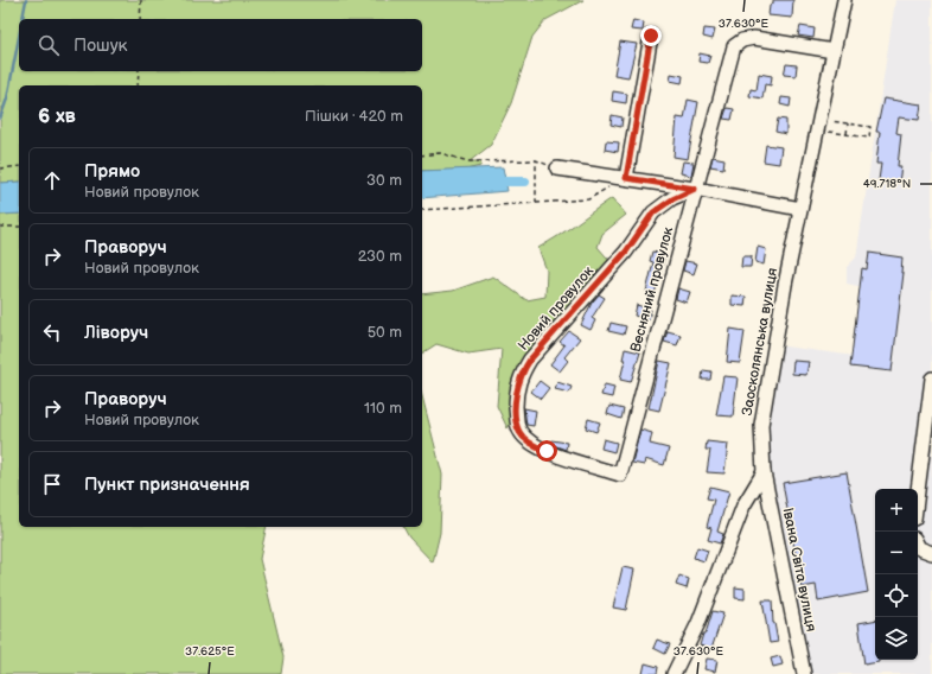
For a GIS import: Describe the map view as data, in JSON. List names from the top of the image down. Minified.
{"streets":{"street":["Весняний провулок","Новий провулок","Заосколянська вулиця","Івана Світа вулиця"]},"crossings":[["Весняний провулок","Новий провулок"],["Весняний провулок","Заосколянська вулиця"],["Заосколянська вулиця","Івана Світа вулиця"]],"page":{"search":"Пошук","heading":["6 хв","Пішки · 420 m"],"list":[["Прямо","Новий провулок","30 m"],["Праворуч","Новий провулок","230 m"],["Ліворуч","50 m"],["Праворуч","Новий провулок","110 m"],"Пункт призначення"],"map_buttons":["+","−"]},"coordinates":["37.630°E","49.718°N","37.625°E"]}
